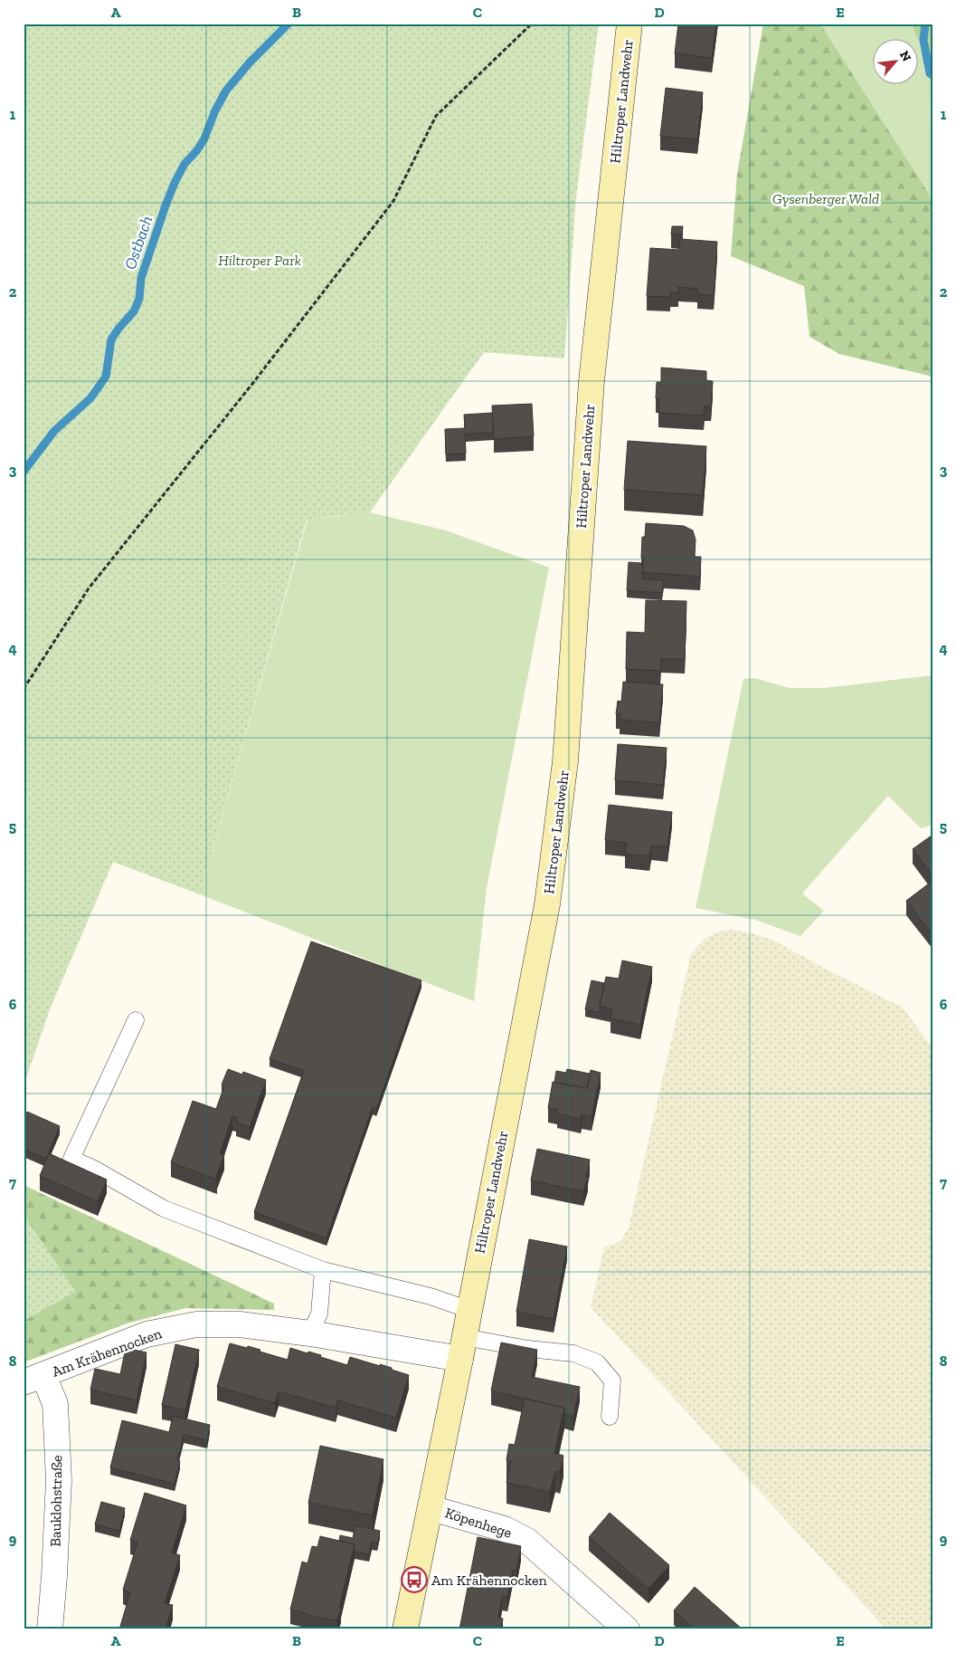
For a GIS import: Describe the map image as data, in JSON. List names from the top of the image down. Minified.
{"streets":{"street":["Hiltroper Landwehr","Am Krähennocken","Bauklohstraße","Köpenhege"]},"crossings":[["Hiltroper Landwehr","Am Krähennocken"],["Hiltroper Landwehr","Köpenhege"],["Am Krähennocken","Bauklohstraße"]],"water":["Ostbach"],"parks":["Gysenberger Wald","Hiltroper Park"],"places":{"bus stop":["Am Krähennocken"]},"north":"top right","grid":{"columns":["A","B","C","D","E"],"rows":["1","2","3","4","5","6","7","8","9"]}}
